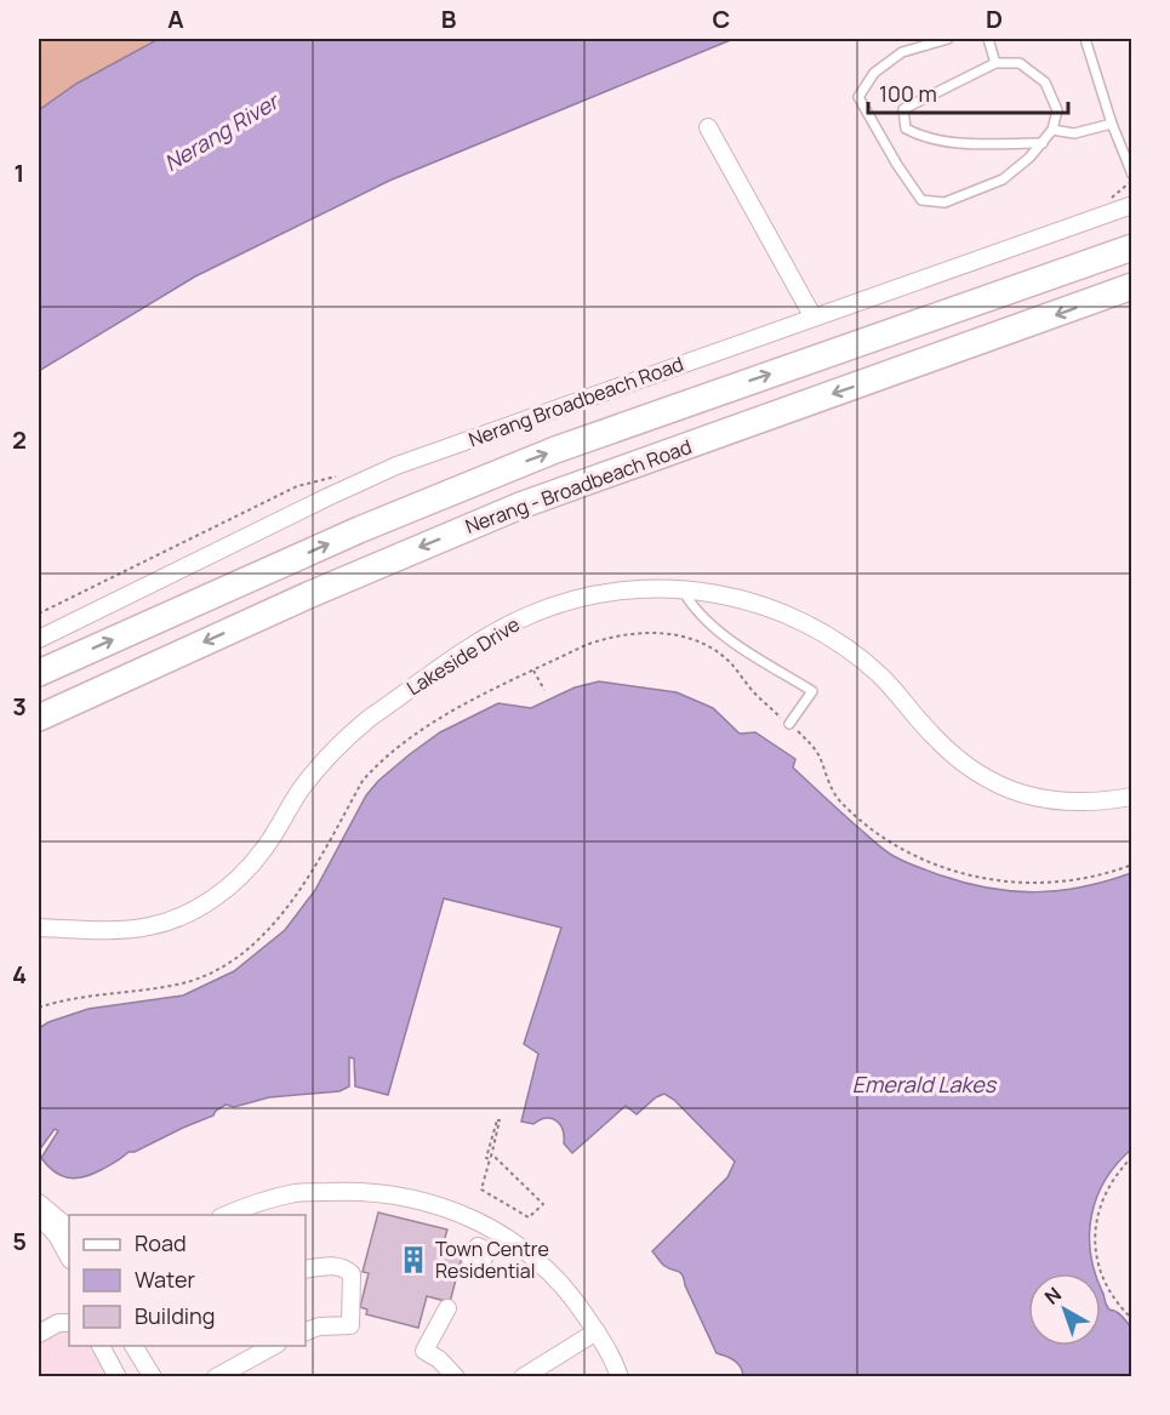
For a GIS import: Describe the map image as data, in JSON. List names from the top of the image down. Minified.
{"streets":{"main road":["Nerang - Broadbeach Road"],"street":["Nerang Broadbeach Road","Lakeside Drive"]},"water":["Nerang River","Emerald Lakes"],"places":{"building":["Town Centre Residential"]},"legend":["Road","Water","Building"],"scale_bar":"100 m","north":"top left","grid":{"columns":["A","B","C","D"],"rows":["1","2","3","4","5"]}}
